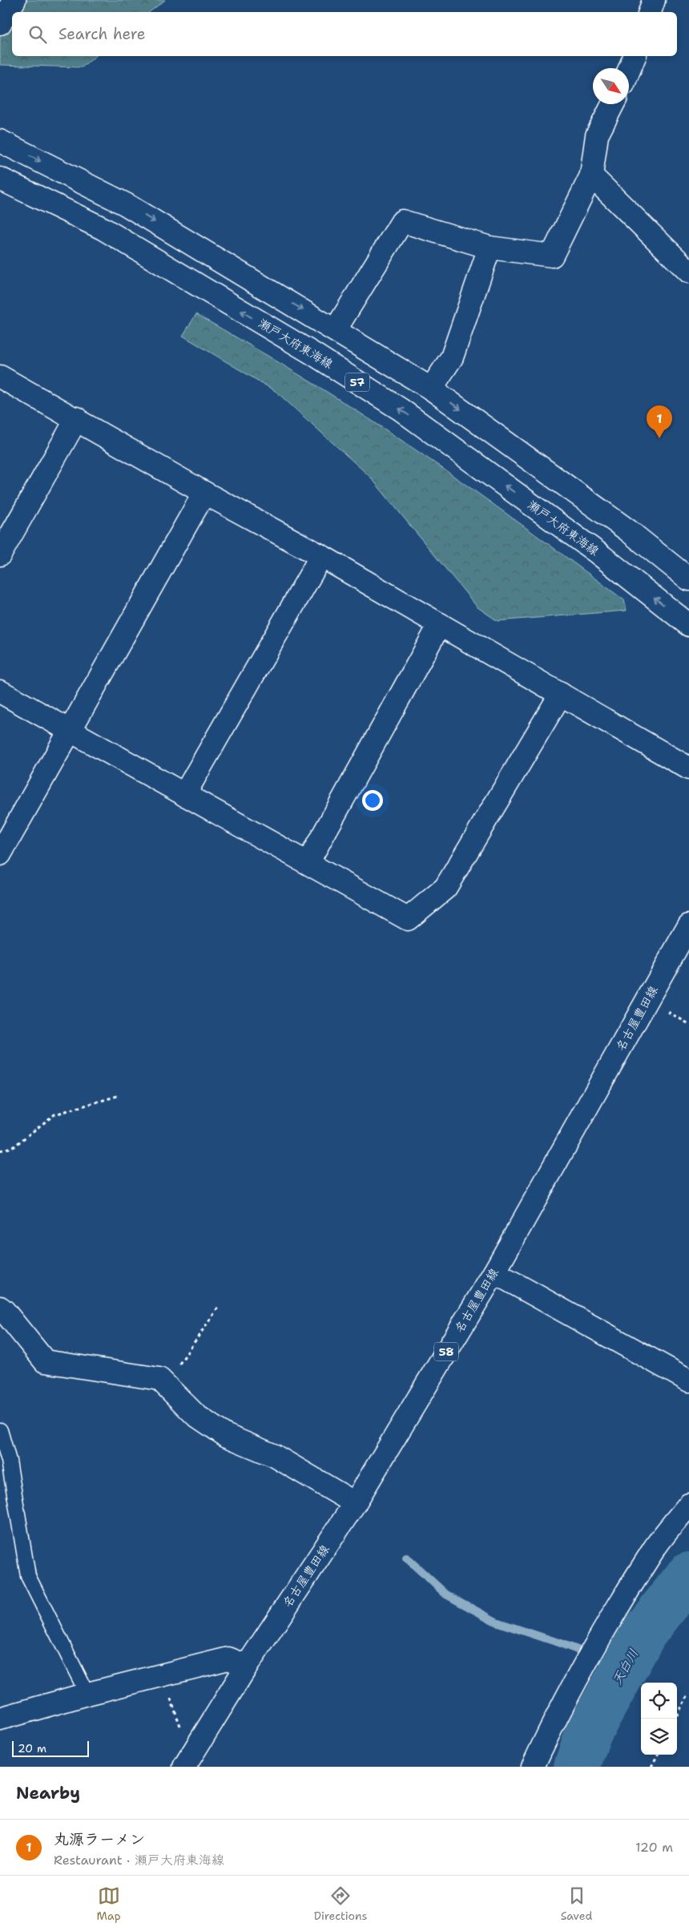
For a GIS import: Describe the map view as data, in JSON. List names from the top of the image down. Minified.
{"streets":{"street":["瀬戸大府東海線","57","名古屋豊田線","58"]},"water":["天白川"],"scale_bar":"20 m","north":"bottom right","page":{"search":"Search here","pins":"1","scale":"20 m","heading":"Nearby","list":[{"mark":"1","name":"丸源ラーメン","note":"Restaurant · 瀬戸大府東海線","value":"120 m"}],"nav":["Map","Directions","Saved"]}}
